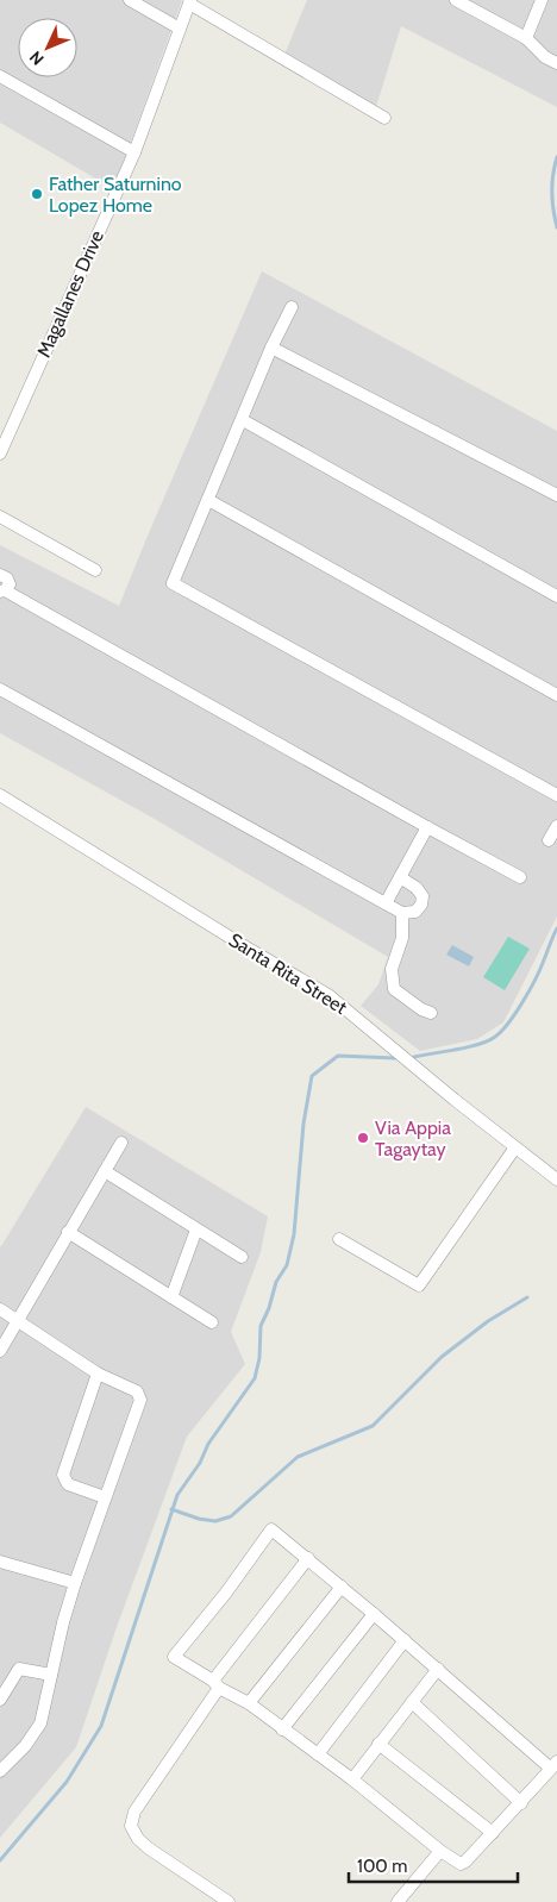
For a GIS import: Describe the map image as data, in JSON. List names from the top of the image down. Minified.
{"streets":{"street":["Magallanes Drive","Santa Rita Street"]},"places":["Father Saturnino Lopez Home","Via Appia Tagaytay"],"scale_bar":"100 m","north":"bottom left"}
